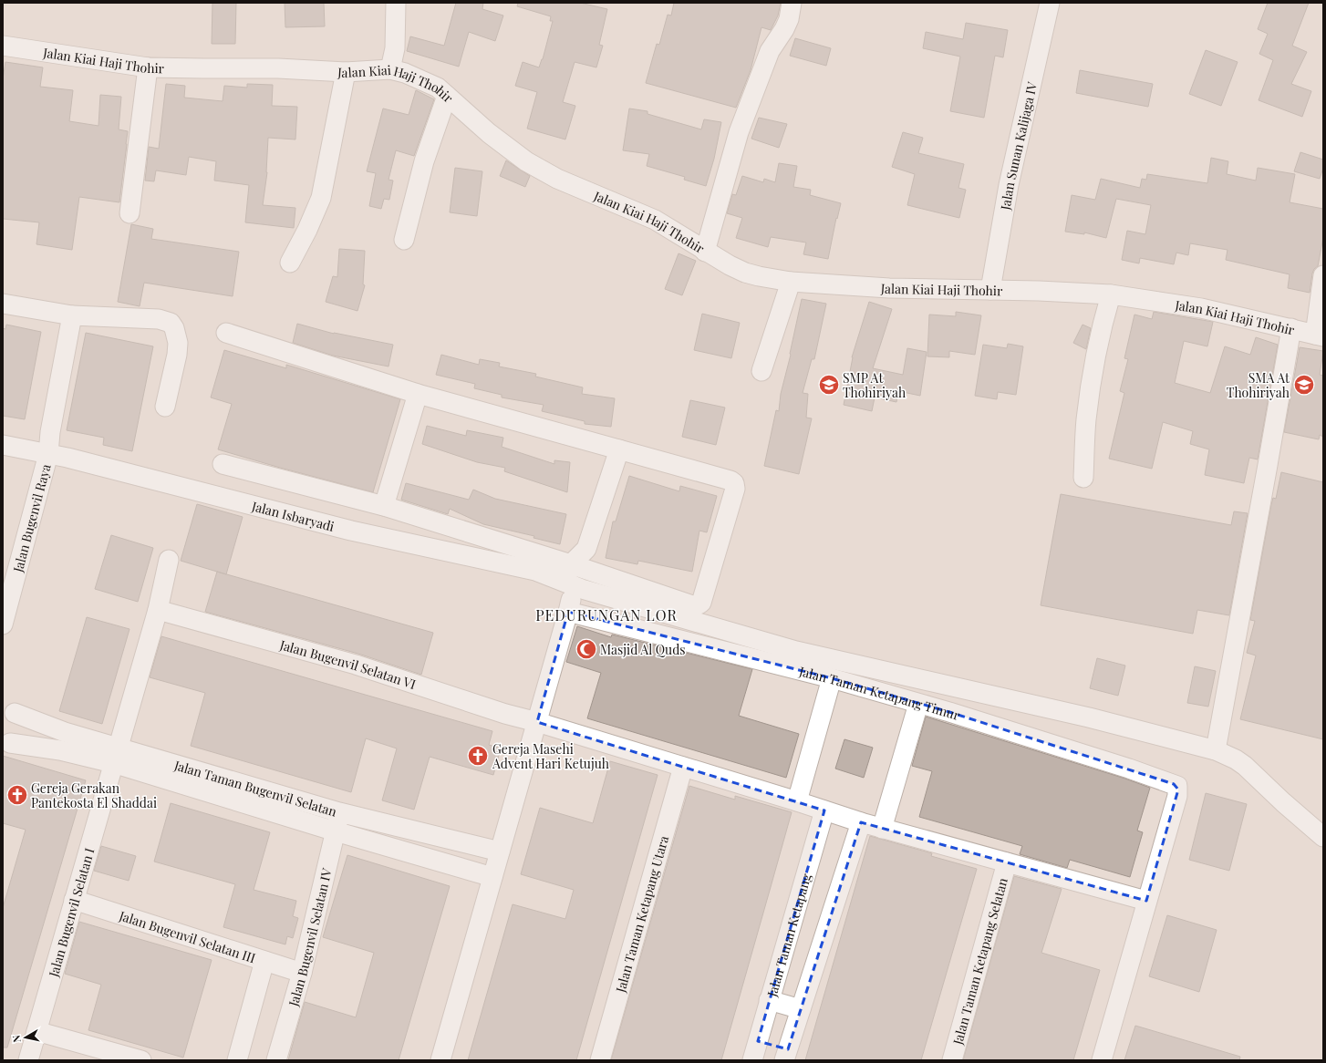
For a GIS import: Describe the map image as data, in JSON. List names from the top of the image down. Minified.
{"streets":{"street":["Jalan Kiai Haji Thohir","Jalan Sunan Kalijaga IV","Jalan Isbaryadi","Jalan Bugenvil Raya","Jalan Bugenvil Selatan VI","Jalan Taman Ketapang Timur","Jalan Taman Bugenvil Selatan","Jalan Bugenvil Selatan I","Jalan Taman Ketapang Utara","Jalan Taman Ketapang","Jalan Bugenvil Selatan III","Jalan Bugenvil Selatan IV","Jalan Taman Ketapang Selatan"]},"crossings":[["Jalan Kiai Haji Thohir","Jalan Sunan Kalijaga IV"],["Jalan Isbaryadi","Jalan Bugenvil Raya"],["Jalan Taman Bugenvil Selatan","Jalan Bugenvil Selatan I"],["Jalan Taman Bugenvil Selatan","Jalan Bugenvil Selatan IV"],["Jalan Bugenvil Selatan I","Jalan Bugenvil Selatan III"],["Jalan Bugenvil Selatan III","Jalan Bugenvil Selatan IV"]],"districts":["PEDURUNGAN LOR"],"places":{"school or university":["SMP At Thohiriyah","SMA At Thohiriyah"],"mosque":["Masjid Al Quds"],"church":["Gereja Masehi Advent Hari Ketujuh","Gereja Gerakan Pantekosta El Shaddai"]},"north":"left"}
